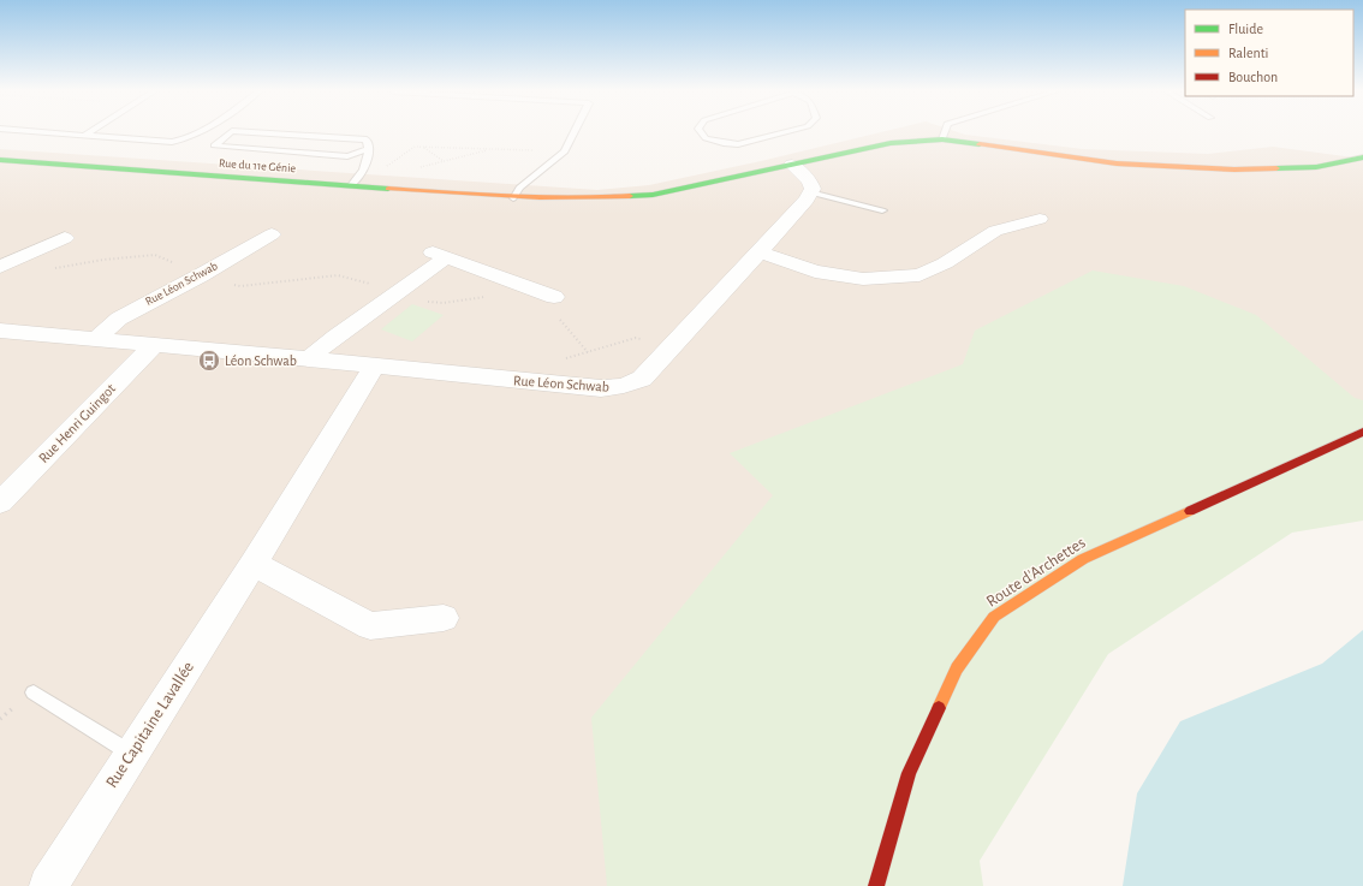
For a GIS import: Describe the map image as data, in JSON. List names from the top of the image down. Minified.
{"streets":{"street":["Rue du 11e Génie","Rue Léon Schwab","Rue Henri Guingot","Route d'Archettes","Rue Capitaine Lavallée"]},"crossings":[["Rue Léon Schwab","Rue Henri Guingot"],["Rue Léon Schwab","Rue Capitaine Lavallée"]],"places":{"bus stop":["Léon Schwab"]},"legend":["Fluide","Ralenti","Bouchon"]}
